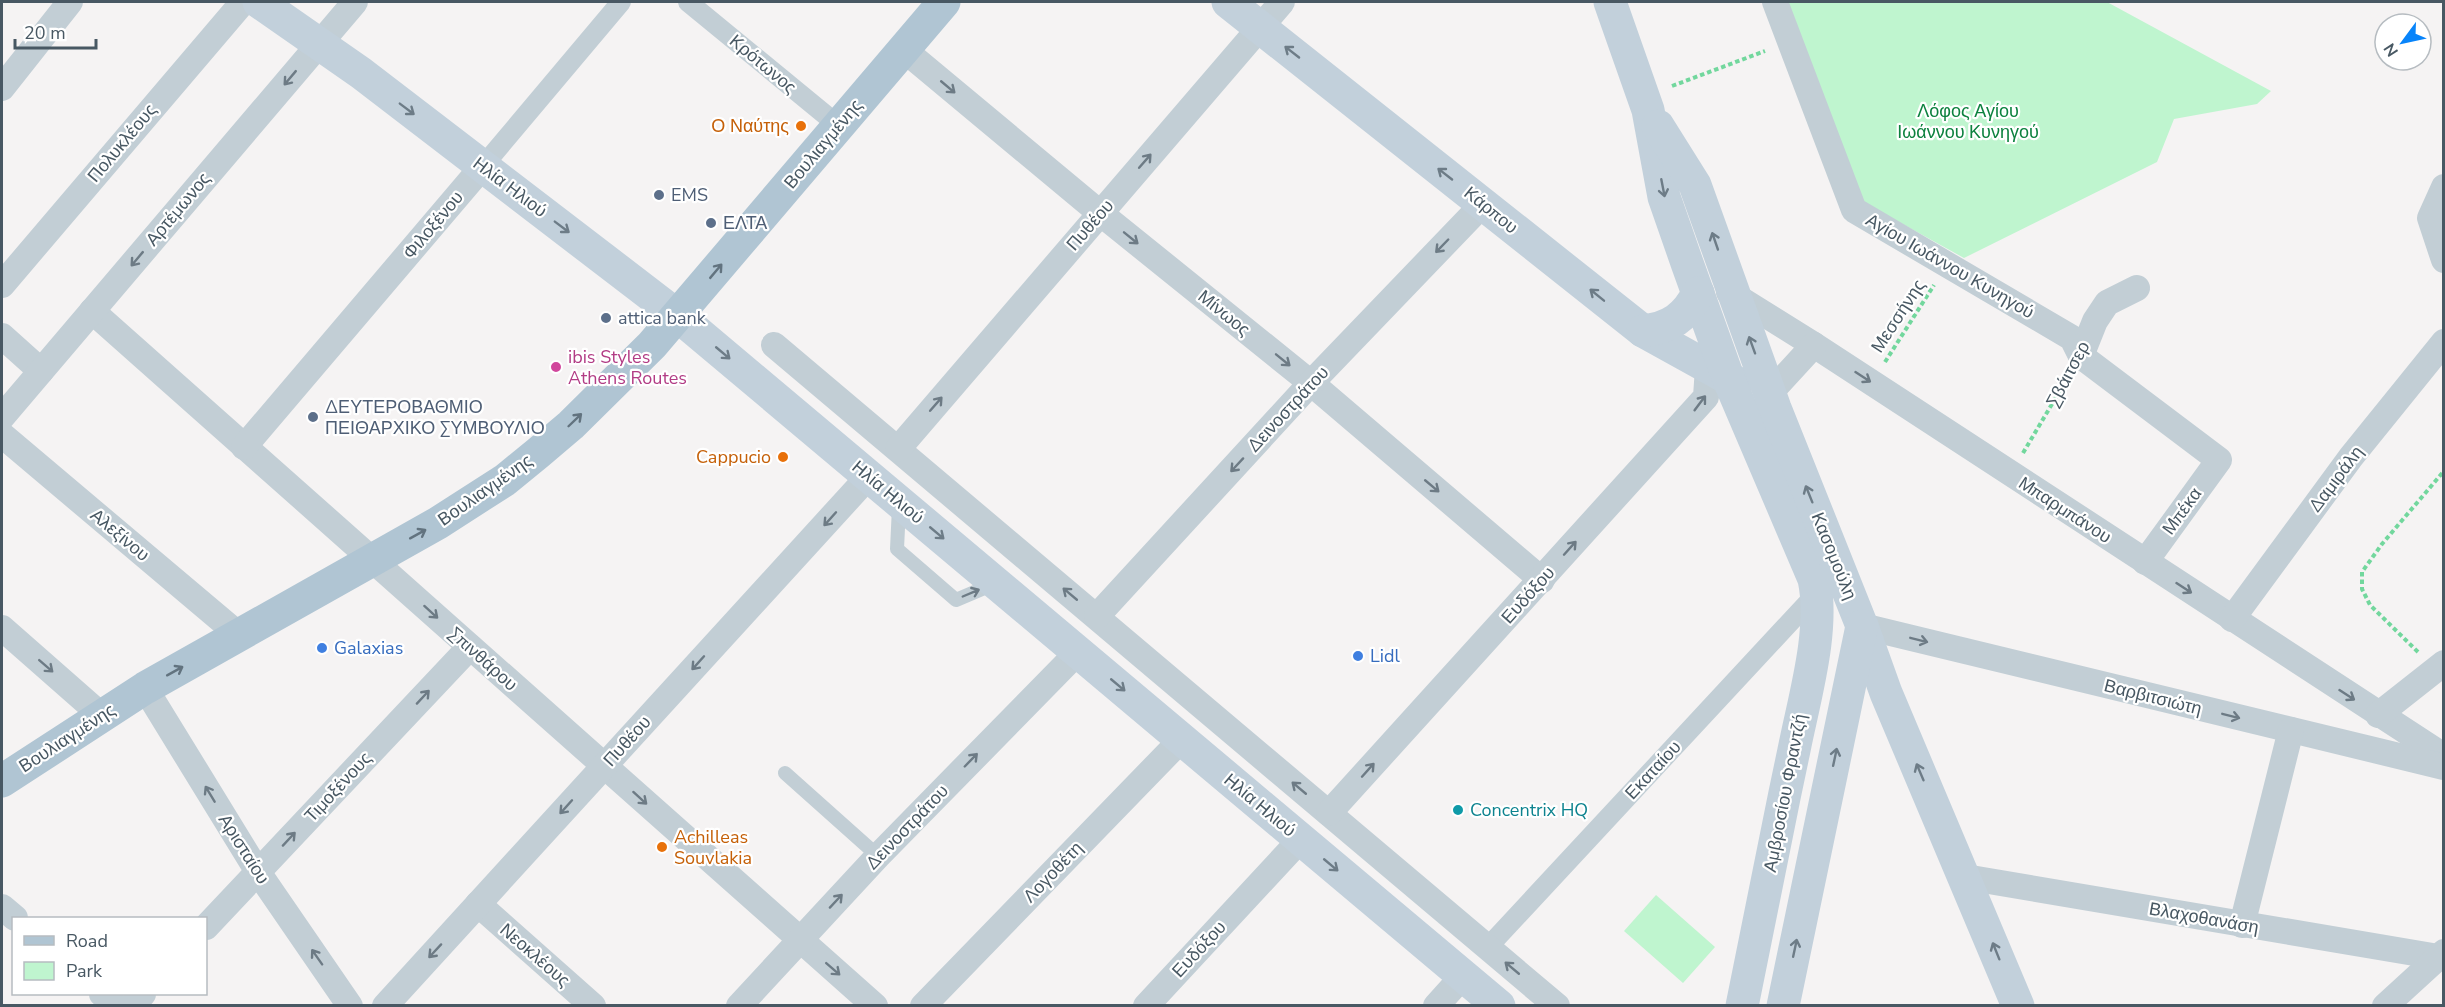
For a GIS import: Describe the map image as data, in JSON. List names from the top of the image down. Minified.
{"streets":{"main road":["Βουλιαγμένης","Ηλία Ηλιού","Κάρπου","Κασομούλη","Αμβροσίου Φραντζή"],"street":["Κρότωνος","Πολυκλέους","Αρτέμωνος","Φιλοξένου","Πυθέου","Αγίου Ιωάννου Κυνηγού","Μίνωος","Σβάιτσερ","Δεινοστράτου","Δαμιράλη","Μπαρμπάνου","Μπέκα","Αλεξίνου","Ευδόξου","Σπινθάρου","Βαρβιτσιώτη","Εκαταίου","Τιμοξένους","Αρισταίου","Λογοθέτη","Βλαχοθανάση","Νεοκλέους"],"path":["Μεσσήνης"]},"crossings":[["Κρότωνος","Βουλιαγμένης"],["Βουλιαγμένης","Ηλία Ηλιού"],["Βουλιαγμένης","Μίνωος"],["Βουλιαγμένης","Αλεξίνου"],["Βουλιαγμένης","Σπινθάρου"],["Βουλιαγμένης","Αρισταίου"],["Ηλία Ηλιού","Αρτέμωνος"],["Ηλία Ηλιού","Φιλοξένου"],["Ηλία Ηλιού","Πυθέου"],["Ηλία Ηλιού","Δεινοστράτου"],["Ηλία Ηλιού","Ευδόξου"],["Ηλία Ηλιού","Λογοθέτη"],["Αρτέμωνος","Σπινθάρου"],["Κάρπου","Πυθέου"],["Κάρπου","Δεινοστράτου"],["Κάρπου","Κασομούλη"],["Κάρπου","Ευδόξου"],["Φιλοξένου","Σπινθάρου"],["Πυθέου","Μίνωος"],["Πυθέου","Σπινθάρου"],["Πυθέου","Νεοκλέους"],["Αγίου Ιωάννου Κυνηγού","Μεσσήνης"],["Αγίου Ιωάννου Κυνηγού","Σβάιτσερ"],["Αγίου Ιωάννου Κυνηγού","Μπέκα"],["Μίνωος","Δεινοστράτου"],["Μίνωος","Ευδόξου"],["Μεσσήνης","Μπαρμπάνου"],["Σβάιτσερ","Μπαρμπάνου"],["Δεινοστράτου","Σπινθάρου"],["Δαμιράλη","Μπαρμπάνου"],["Μπαρμπάνου","Μπέκα"],["Μπαρμπάνου","Κασομούλη"],["Κασομούλη","Ευδόξου"],["Κασομούλη","Βαρβιτσιώτη"],["Κασομούλη","Εκαταίου"],["Κασομούλη","Αμβροσίου Φραντζή"],["Κασομούλη","Βλαχοθανάση"],["Σπινθάρου","Τιμοξένους"],["Εκαταίου","Αμβροσίου Φραντζή"],["Τιμοξένους","Αρισταίου"]],"one_way":["Βουλιαγμένης","Ηλία Ηλιού","Κάρπου","Μίνωος","Μπαρμπάνου","Ευδόξου","Σπινθάρου","Βαρβιτσιώτη","Τιμοξένους","Αρισταίου"],"parks":["Λόφος Αγίου Ιωάννου Κυνηγού"],"places":["Ο Ναύτης","EMS","ΕΛΤΑ","attica bank","ibis Styles Athens Routes","ΔΕΥΤΕΡΟΒΑΘΜΙΟ ΠΕΙΘΑΡΧΙΚΟ ΣΥΜΒΟΥΛΙΟ","Cappucio","Galaxias","Lidl","Concentrix HQ","Achilleas Souvlakia"],"legend":["Road","Park"],"scale_bar":"20 m","north":"bottom left"}
